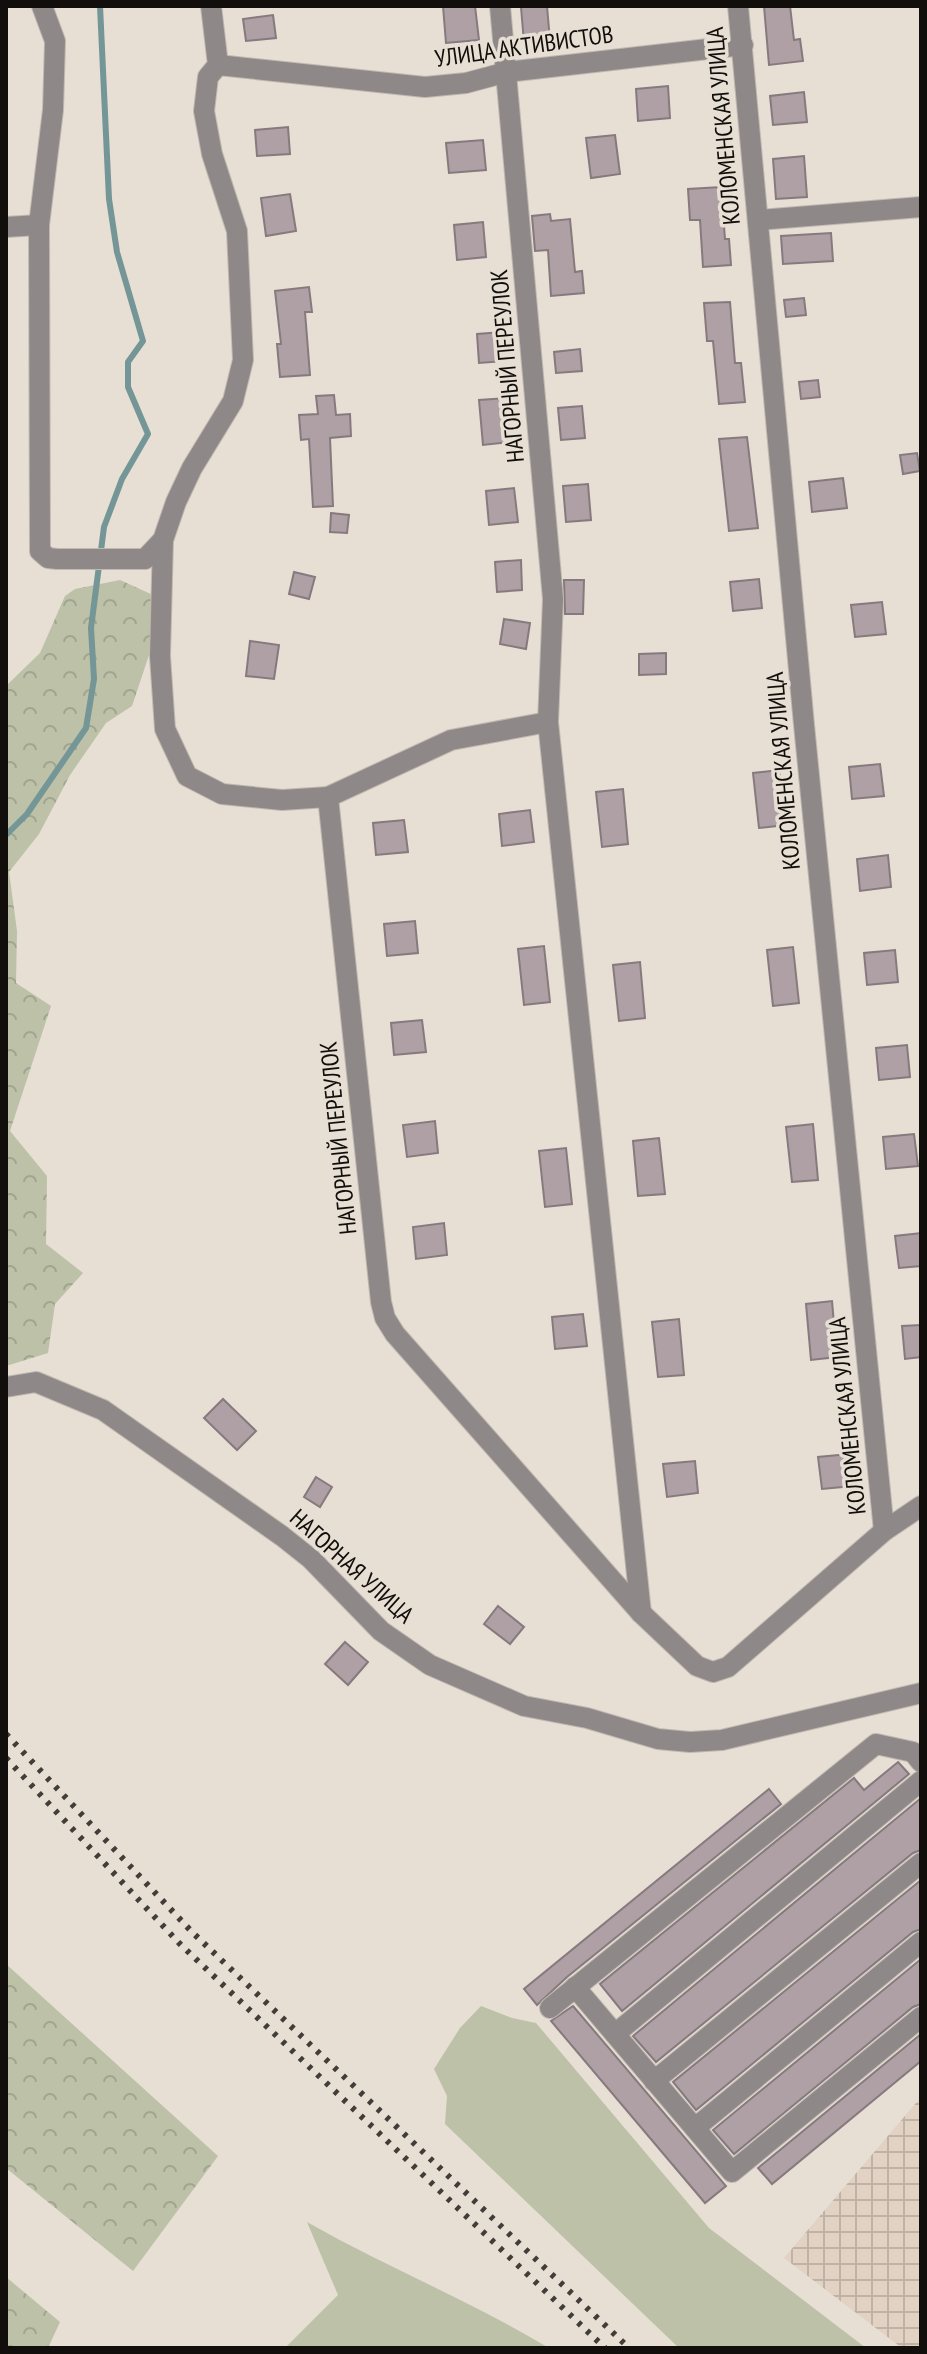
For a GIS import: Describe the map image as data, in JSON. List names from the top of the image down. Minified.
{"streets":{"street":["УЛИЦА АКТИВИСТОВ","КОЛОМЕНСКАЯ УЛИЦА","НАГОРНЫЙ ПЕРЕУЛОК","НАГОРНАЯ УЛИЦА"]},"crossings":[["УЛИЦА АКТИВИСТОВ","КОЛОМЕНСКАЯ УЛИЦА"],["УЛИЦА АКТИВИСТОВ","НАГОРНЫЙ ПЕРЕУЛОК"],["КОЛОМЕНСКАЯ УЛИЦА","НАГОРНЫЙ ПЕРЕУЛОК"]]}
